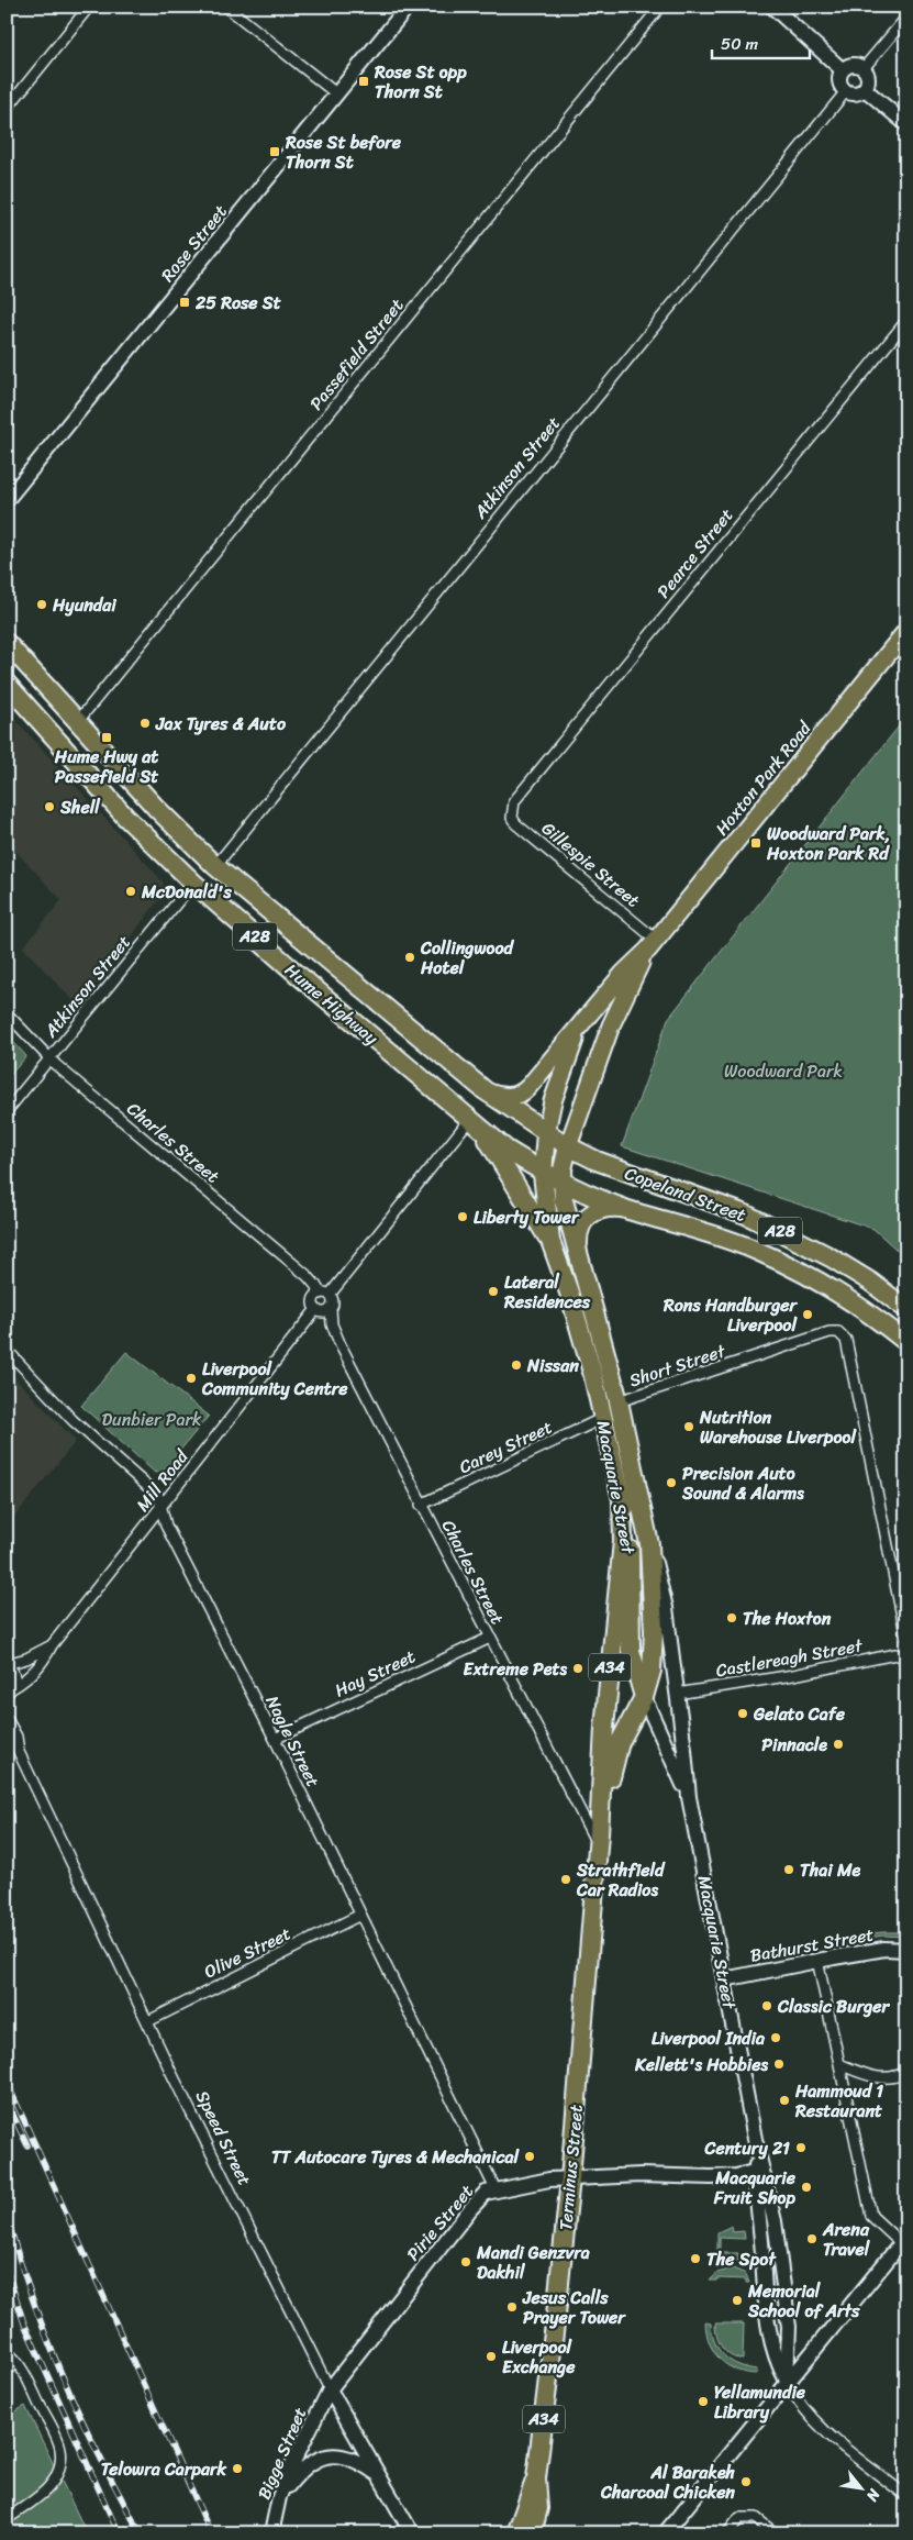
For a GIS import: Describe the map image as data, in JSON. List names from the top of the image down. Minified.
{"streets":{"highway":["A28","Hume Highway","Copeland Street","Macquarie Street","A34","Terminus Street"],"main road":["Hoxton Park Road"],"street":["Rose Street","Passefield Street","Atkinson Street","Pearce Street","Gillespie Street","Charles Street","Short Street","Carey Street","Mill Road","Castlereagh Street","Hay Street","Nagle Street","Bathurst Street","Olive Street","Speed Street","Pirie Street","Bigge Street"]},"crossings":[["Passefield Street","Hume Highway"],["Atkinson Street","Hume Highway"],["Atkinson Street","Charles Street"],["Pearce Street","Gillespie Street"],["Hoxton Park Road","Gillespie Street"],["Hoxton Park Road","Hume Highway"],["Hoxton Park Road","Copeland Street"],["Hoxton Park Road","A34"],["Hume Highway","Copeland Street"],["Hume Highway","Macquarie Street"],["Hume Highway","A34"],["Charles Street","Carey Street"],["Charles Street","Mill Road"],["Charles Street","Hay Street"],["Charles Street","Terminus Street"],["Copeland Street","Macquarie Street"],["Copeland Street","A34"],["Short Street","Macquarie Street"],["Carey Street","Macquarie Street"],["Mill Road","Nagle Street"],["Macquarie Street","Castlereagh Street"],["Macquarie Street","A34"],["Macquarie Street","Bathurst Street"],["Macquarie Street","Terminus Street"],["Macquarie Street","Pirie Street"],["A34","Terminus Street"],["Hay Street","Nagle Street"],["Nagle Street","Olive Street"],["Nagle Street","Pirie Street"],["Olive Street","Speed Street"],["Speed Street","Pirie Street"],["Speed Street","Bigge Street"],["Terminus Street","Pirie Street"],["Pirie Street","Bigge Street"]],"parks":["Woodward Park","Dunbier Park"],"places":{"transit":["Rose St opp Thorn St","Rose St before Thorn St","25 Rose St","Hume Hwy at Passefield St","Woodward Park, Hoxton Park Rd"],"other":["Hyundai","Jax Tyres & Auto","Shell","McDonald's","Collingwood Hotel","Liberty Tower","Lateral Residences","Rons Handburger Liverpool","Nissan","Liverpool Community Centre","Nutrition Warehouse Liverpool","Precision Auto Sound & Alarms","The Hoxton","Extreme Pets","Gelato Cafe","Pinnacle","Thai Me","Strathfield Car Radios","Classic Burger","Liverpool India","Kellett's Hobbies","Hammoud 1 Restaurant","Century 21","TT Autocare Tyres & Mechanical","Macquarie Fruit Shop","Arena Travel","The Spot","Mandi Genzvra Dakhil","Memorial School of Arts","Jesus Calls Prayer Tower","Liverpool Exchange","Yellamundie Library","Telowra Carpark","Al Barakeh Charcoal Chicken"]},"scale_bar":"50 m","north":"bottom right"}
